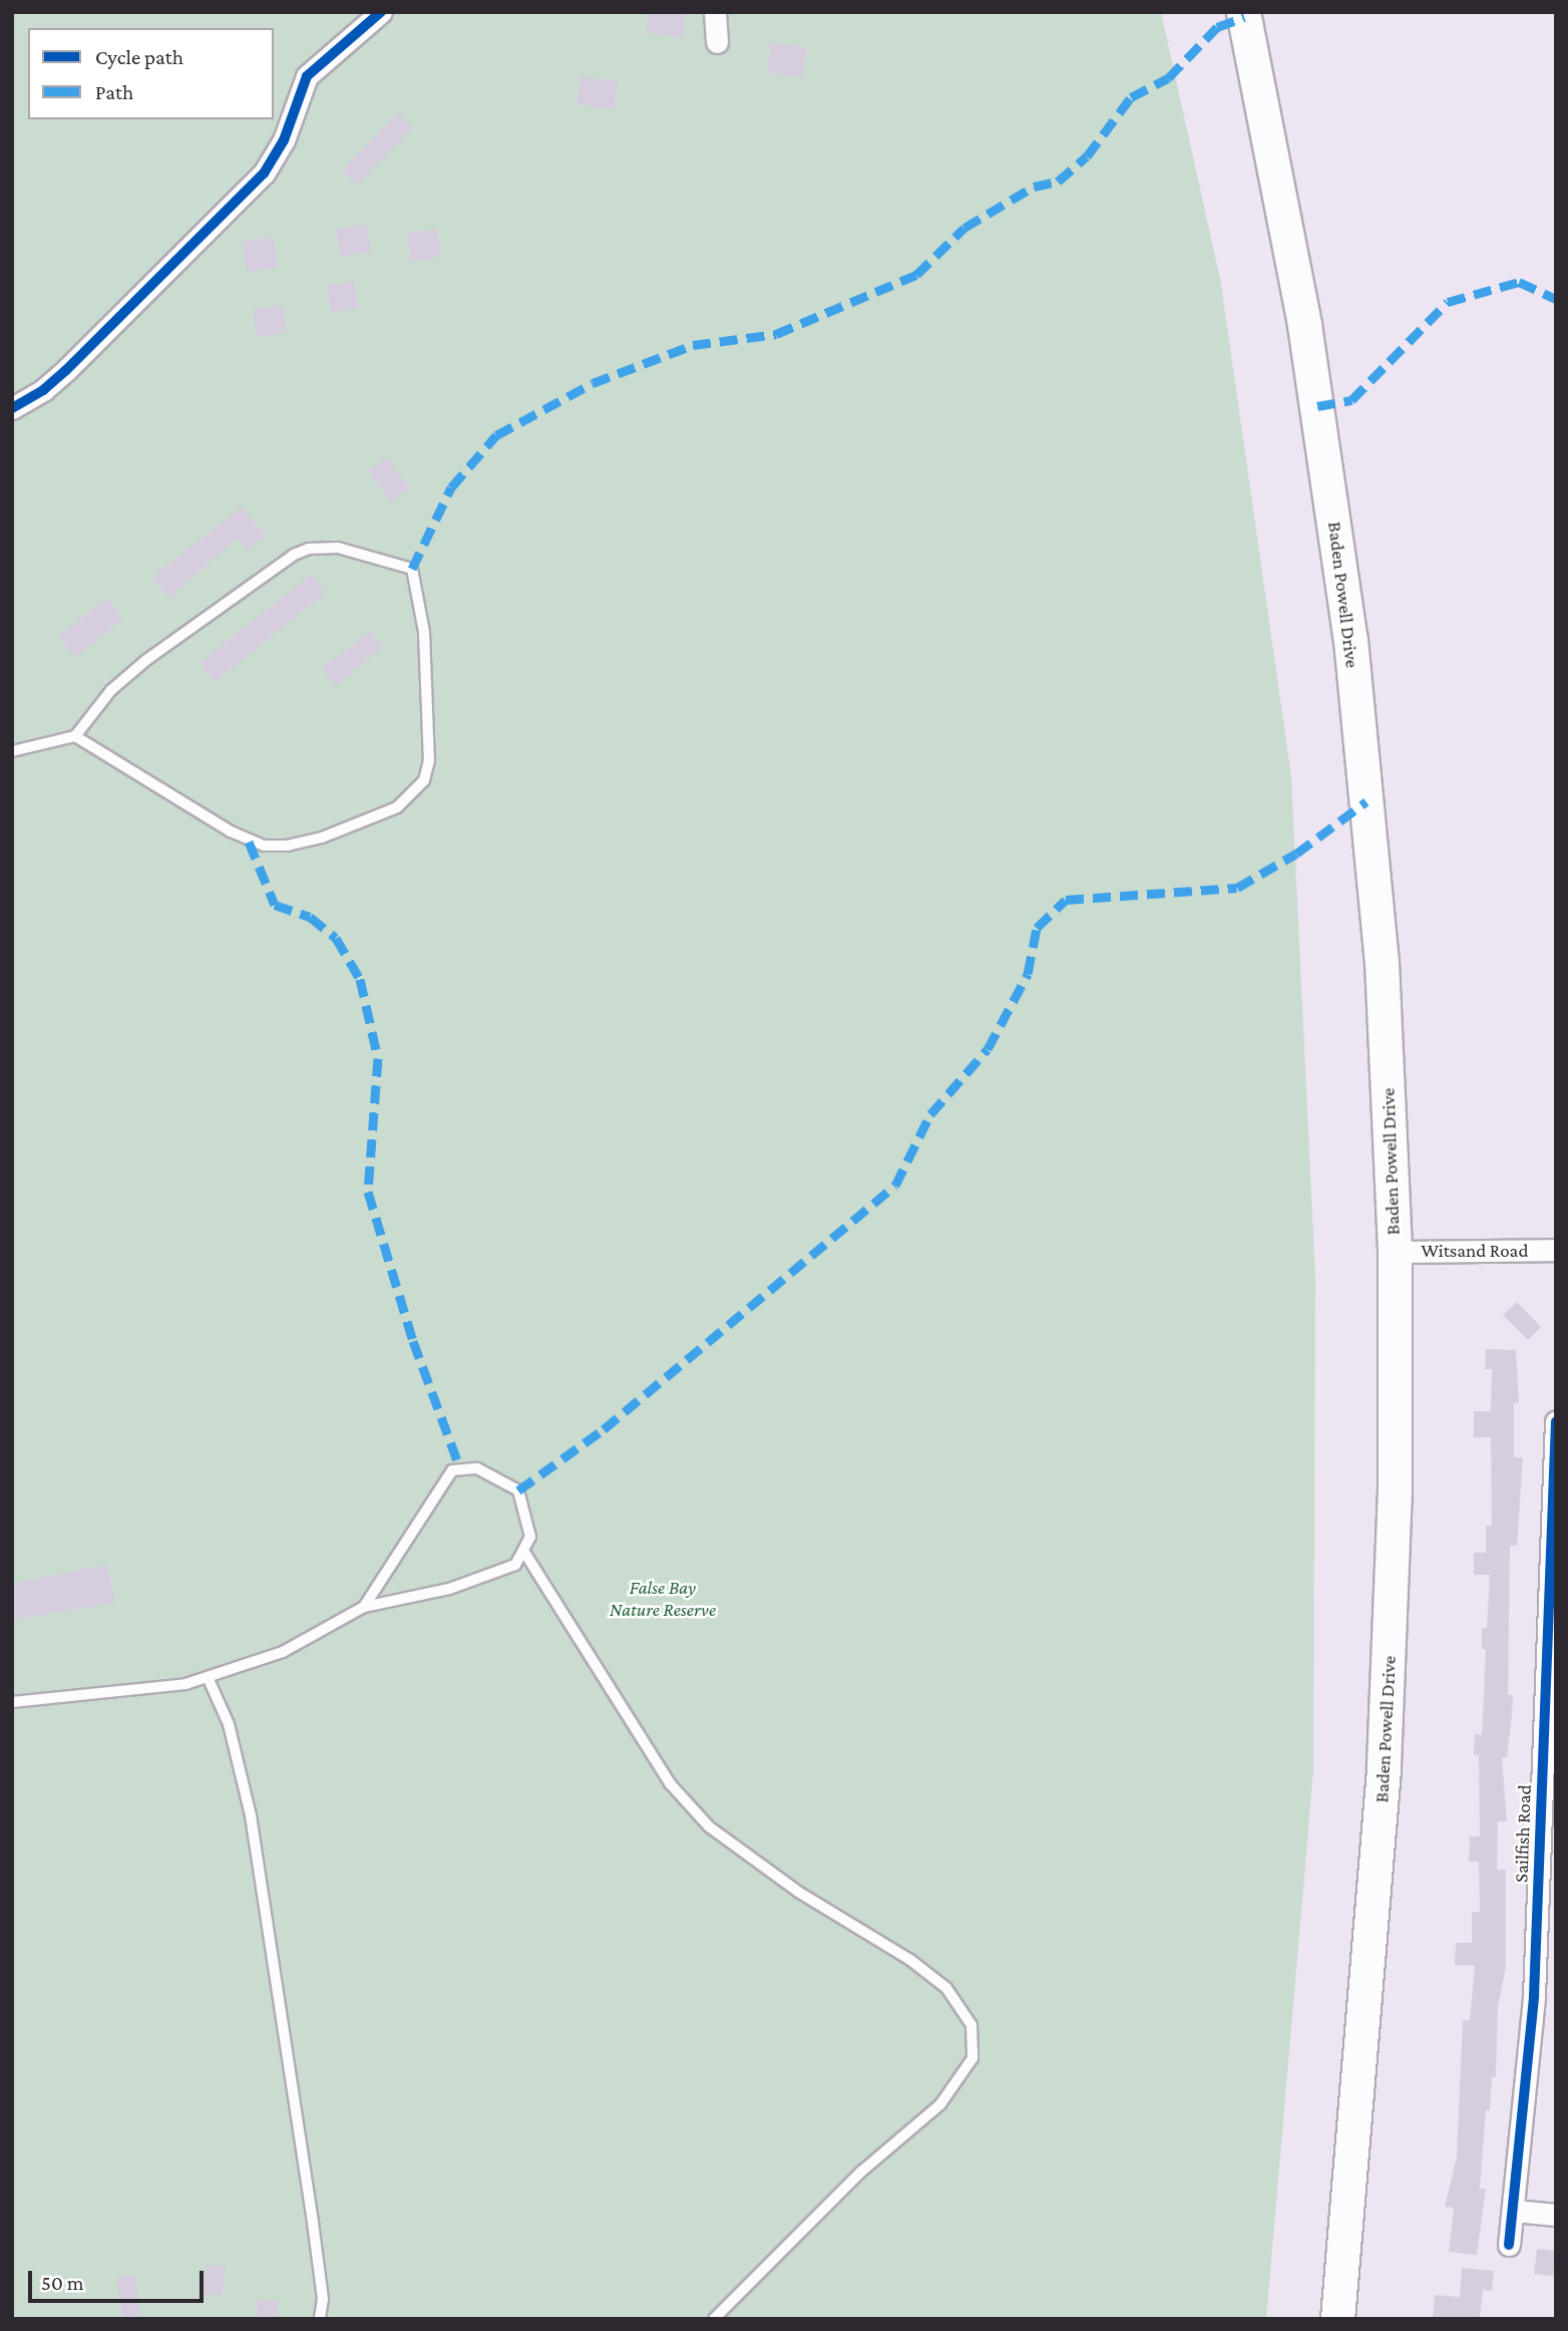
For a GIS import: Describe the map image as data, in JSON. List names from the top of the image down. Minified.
{"streets":{"main road":["Baden Powell Drive"],"street":["Witsand Road","Sailfish Road"]},"crossings":[["Baden Powell Drive","Witsand Road"]],"parks":["False Bay Nature Reserve"],"legend":["Cycle path","Path"],"scale_bar":"50 m"}
